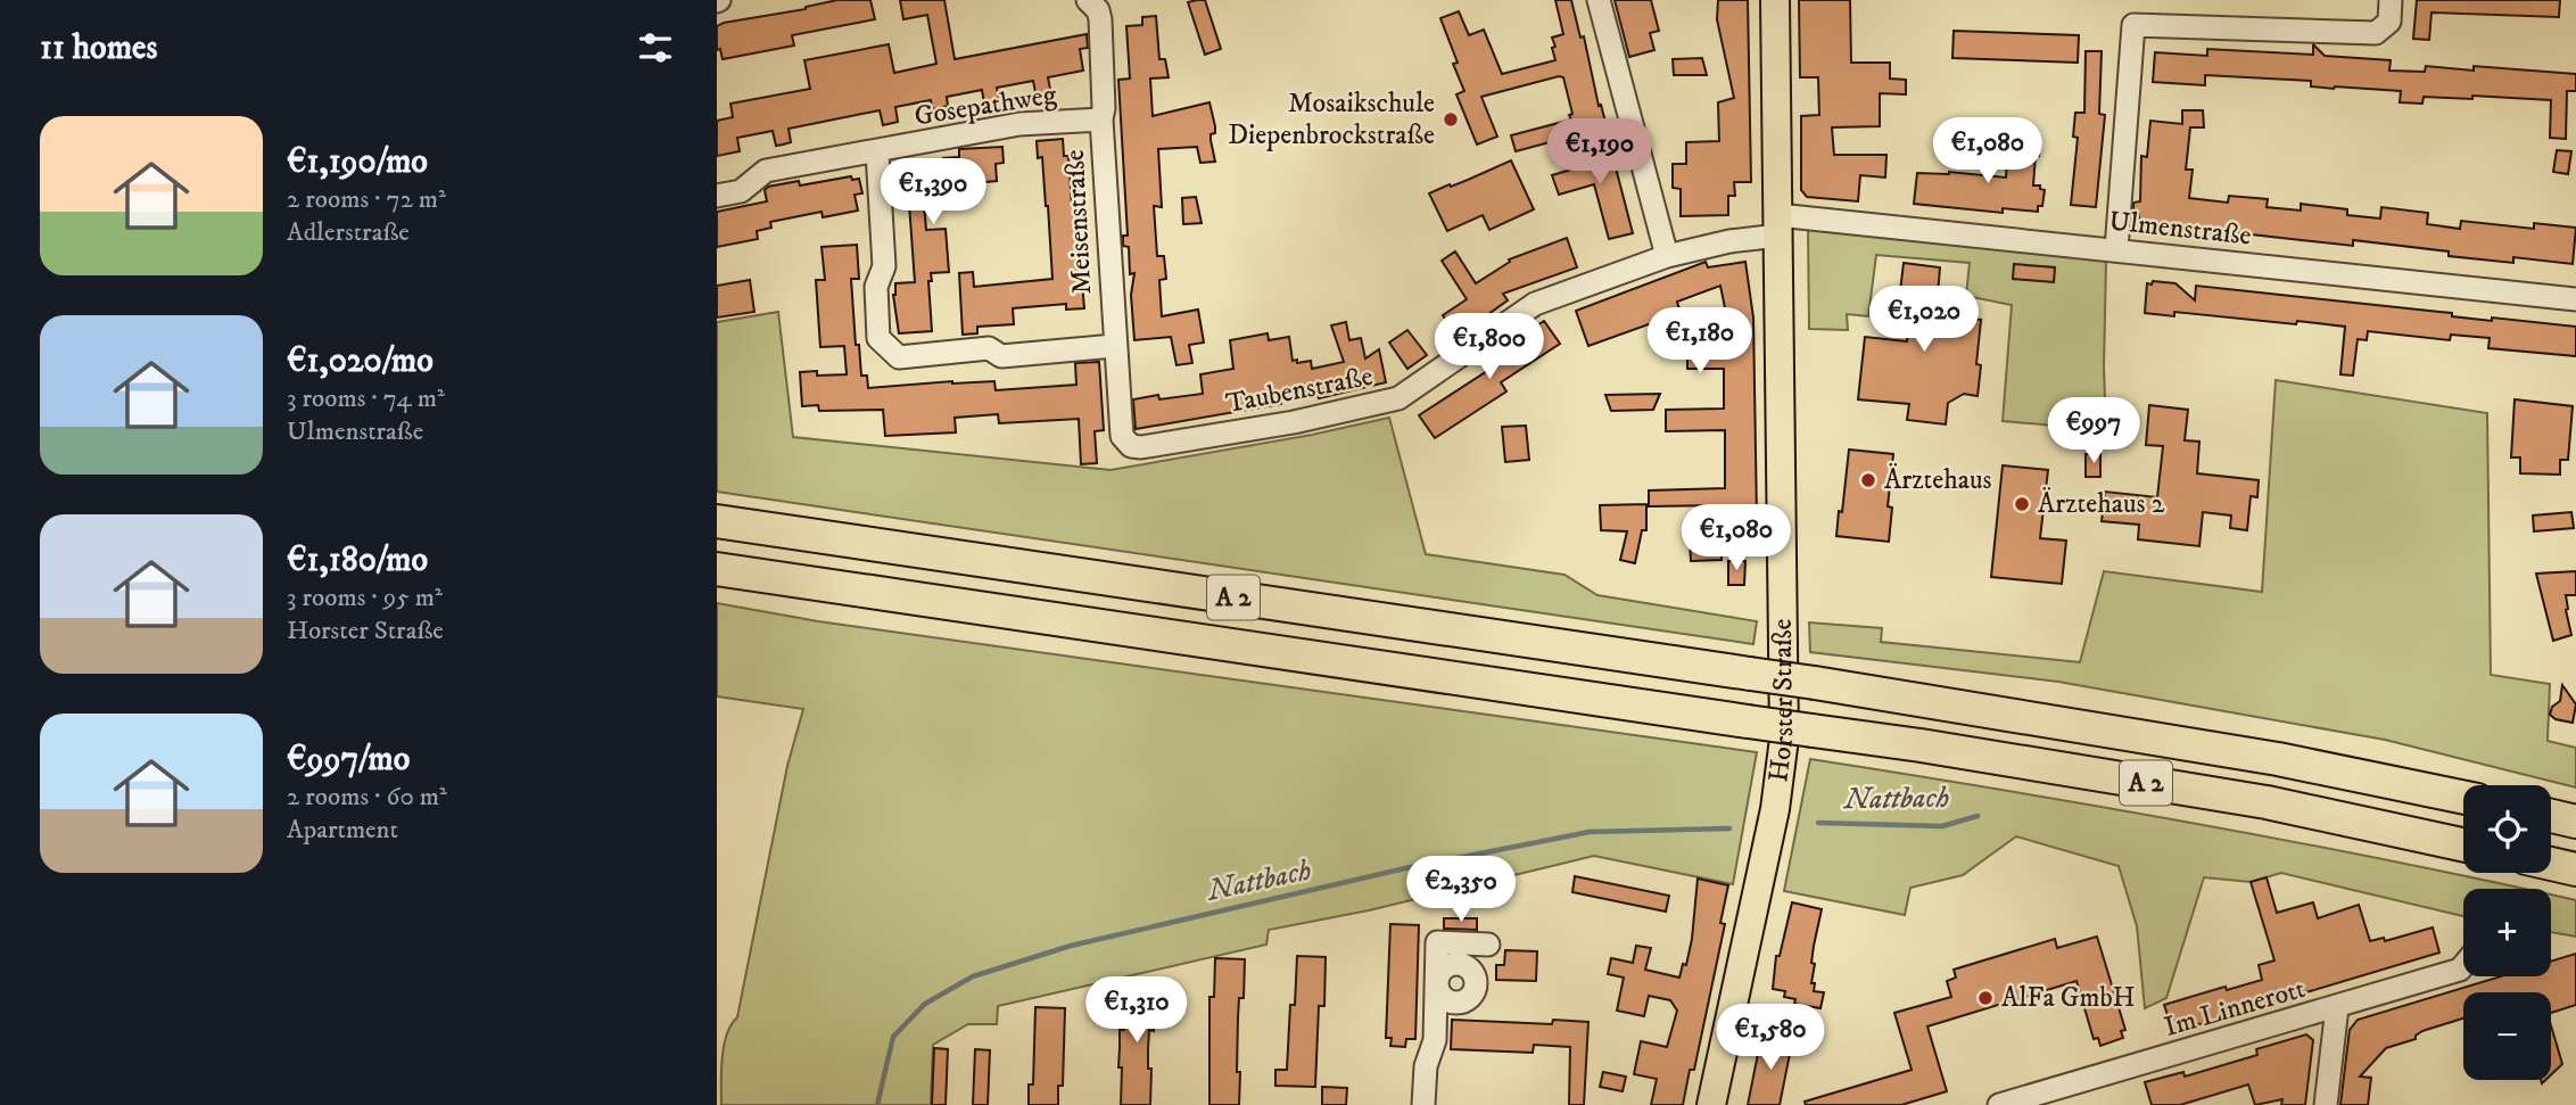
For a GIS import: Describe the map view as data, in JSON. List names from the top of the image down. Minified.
{"streets":{"highway":["A 2"],"main road":["Horster Straße"],"street":["Gosepathweg","Meisenstraße","Ulmenstraße","Taubenstraße","Im Linnerott"]},"crossings":[["Gosepathweg","Meisenstraße"],["Meisenstraße","Taubenstraße"],["Ulmenstraße","Taubenstraße"],["Ulmenstraße","Horster Straße"],["Taubenstraße","Horster Straße"]],"water":["Nattbach"],"places":["Mosaikschule Diepenbrockstraße","Ärztehaus","Ärztehaus 2","AlFa GmbH"],"page":{"heading":"11 homes","list":[{"name":"€1,190/mo","note":"2 rooms · 72 m² · Adlerstraße"},{"name":"€1,020/mo","note":"3 rooms · 74 m² · Ulmenstraße"},{"name":"€1,180/mo","note":"3 rooms · 95 m² · Horster Straße"},{"name":"€997/mo","note":"2 rooms · 60 m² · Apartment"}],"price":["€1,080","€1,190","€1,390","€1,020","€1,180","€1,800","€997","€1,080","€2,350","€1,310","€1,580"],"map_buttons":["+","−"]}}
